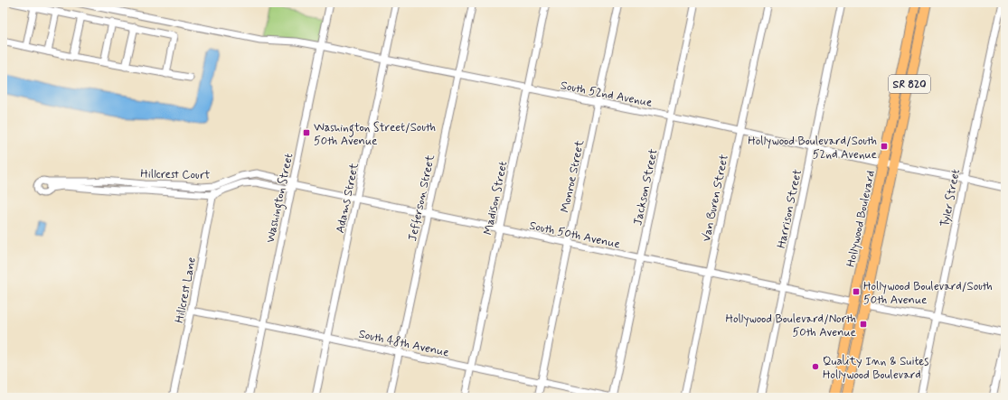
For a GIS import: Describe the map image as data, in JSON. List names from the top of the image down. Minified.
{"streets":{"highway":["SR 820","Hollywood Boulevard"],"street":["South 52nd Avenue","Hillcrest Court","Monroe Street","Jackson Street","Washington Street","Adams Street","Jefferson Street","Madison Street","Van Buren Street","Tyler Street","Harrison Street","South 50th Avenue","Hillcrest Lane","South 48th Avenue"]},"crossings":[["South 52nd Avenue","Monroe Street"],["South 52nd Avenue","Jackson Street"],["South 52nd Avenue","Washington Street"],["South 52nd Avenue","Adams Street"],["South 52nd Avenue","Jefferson Street"],["South 52nd Avenue","Madison Street"],["South 52nd Avenue","Van Buren Street"],["South 52nd Avenue","Tyler Street"],["South 52nd Avenue","Harrison Street"],["South 52nd Avenue","Hollywood Boulevard"],["Hillcrest Court","Washington Street"],["Hillcrest Court","South 50th Avenue"],["Hillcrest Court","Hillcrest Lane"],["Monroe Street","South 50th Avenue"],["Monroe Street","South 48th Avenue"],["Jackson Street","South 50th Avenue"],["Jackson Street","South 48th Avenue"],["Washington Street","South 50th Avenue"],["Washington Street","South 48th Avenue"],["Adams Street","South 50th Avenue"],["Adams Street","South 48th Avenue"],["Jefferson Street","South 50th Avenue"],["Jefferson Street","South 48th Avenue"],["Madison Street","South 50th Avenue"],["Madison Street","South 48th Avenue"],["Van Buren Street","South 50th Avenue"],["Harrison Street","South 50th Avenue"],["Hollywood Boulevard","South 50th Avenue"],["Hillcrest Lane","South 48th Avenue"]],"places":{"transit":["Washington Street/South 50th Avenue","Hollywood Boulevard/South 52nd Avenue","Hollywood Boulevard/South 50th Avenue","Hollywood Boulevard/North 50th Avenue"],"other":["Quality Inn & Suites Hollywood Boulevard"]}}
